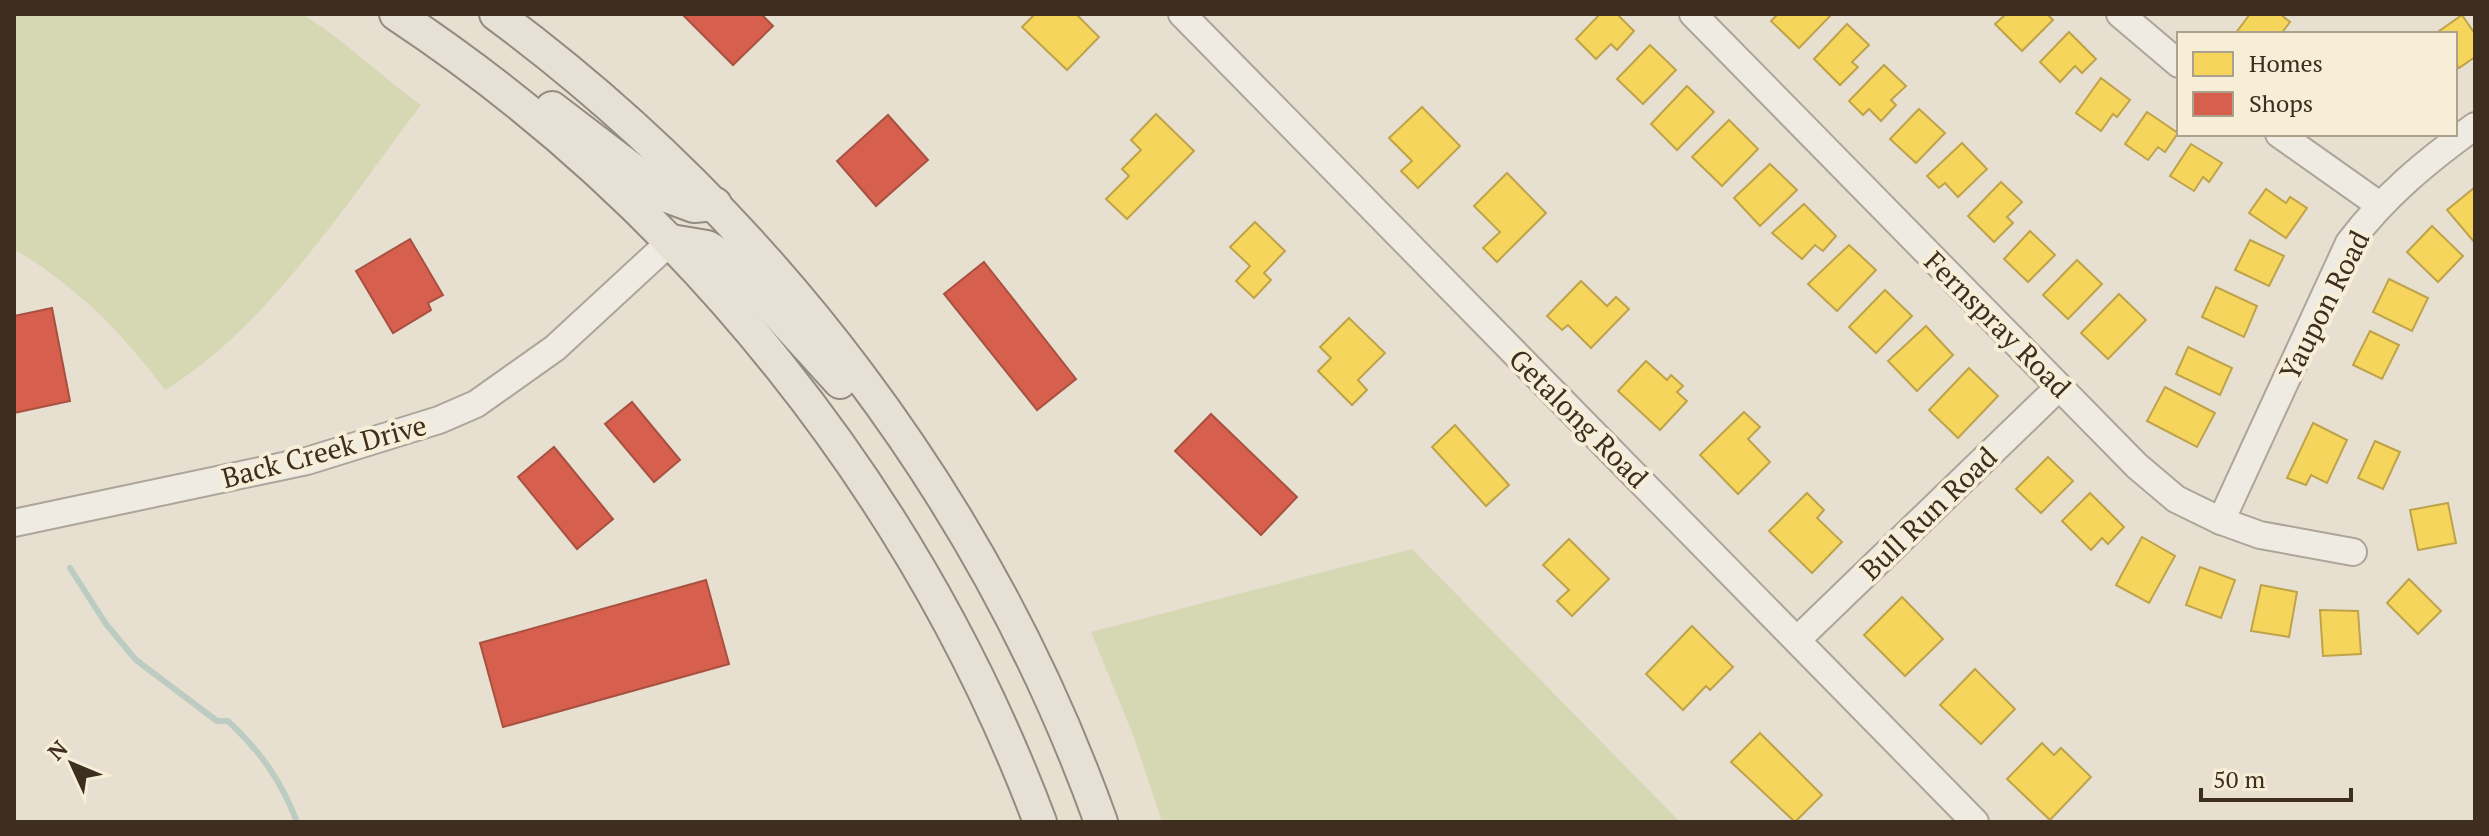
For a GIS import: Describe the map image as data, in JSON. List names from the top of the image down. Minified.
{"streets":{"street":["Yaupon Road","Fernspray Road","Getalong Road","Back Creek Drive","Bull Run Road"]},"crossings":[["Yaupon Road","Fernspray Road"],["Fernspray Road","Bull Run Road"],["Getalong Road","Bull Run Road"]],"legend":["Homes","Shops"],"scale_bar":"50 m","north":"top left"}
